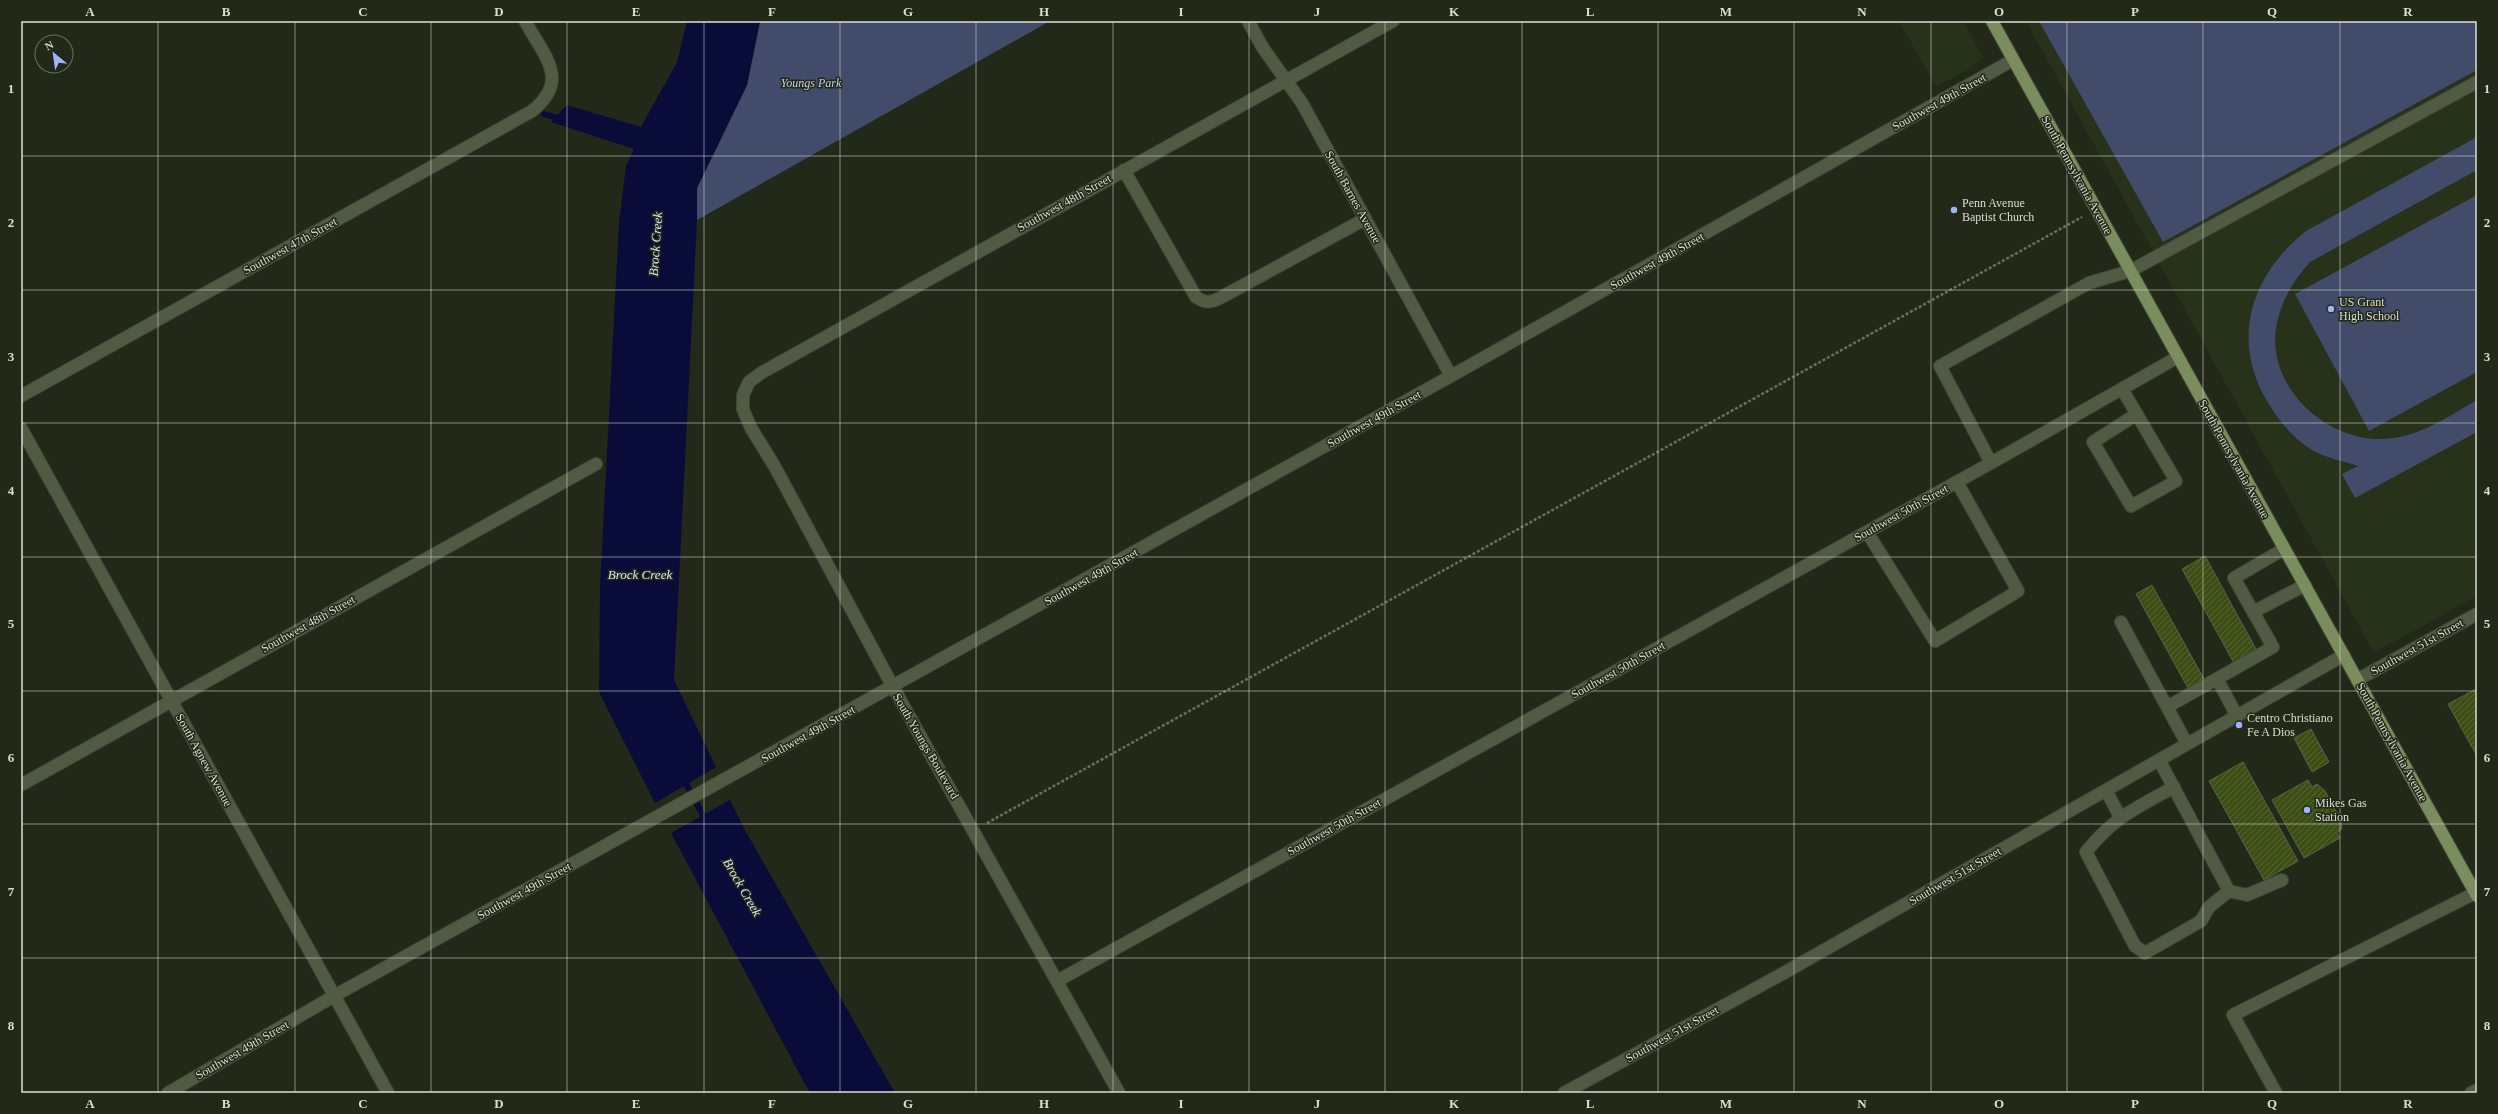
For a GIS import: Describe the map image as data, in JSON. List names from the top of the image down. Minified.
{"streets":{"main road":["South Pennsylvania Avenue"],"street":["Southwest 49th Street","South Barnes Avenue","Southwest 48th Street","Southwest 47th Street","Southwest 50th Street","Southwest 51st Street","South Youngs Boulevard","South Agnew Avenue"]},"crossings":[["Southwest 49th Street","South Pennsylvania Avenue"],["Southwest 49th Street","South Barnes Avenue"],["Southwest 49th Street","South Youngs Boulevard"],["Southwest 49th Street","South Agnew Avenue"],["South Pennsylvania Avenue","Southwest 50th Street"],["South Pennsylvania Avenue","Southwest 51st Street"],["South Barnes Avenue","Southwest 48th Street"],["Southwest 48th Street","South Youngs Boulevard"],["Southwest 48th Street","South Agnew Avenue"],["Southwest 50th Street","South Youngs Boulevard"]],"water":["Brock Creek"],"parks":["Youngs Park"],"places":["Penn Avenue Baptist Church","US Grant High School","Centro Christiano Fe A Dios","Mikes Gas Station"],"north":"top left","grid":{"columns":["A","B","C","D","E","F","G","H","I","J","K","L","M","N","O","P","Q","R"],"rows":["1","2","3","4","5","6","7","8"]}}
